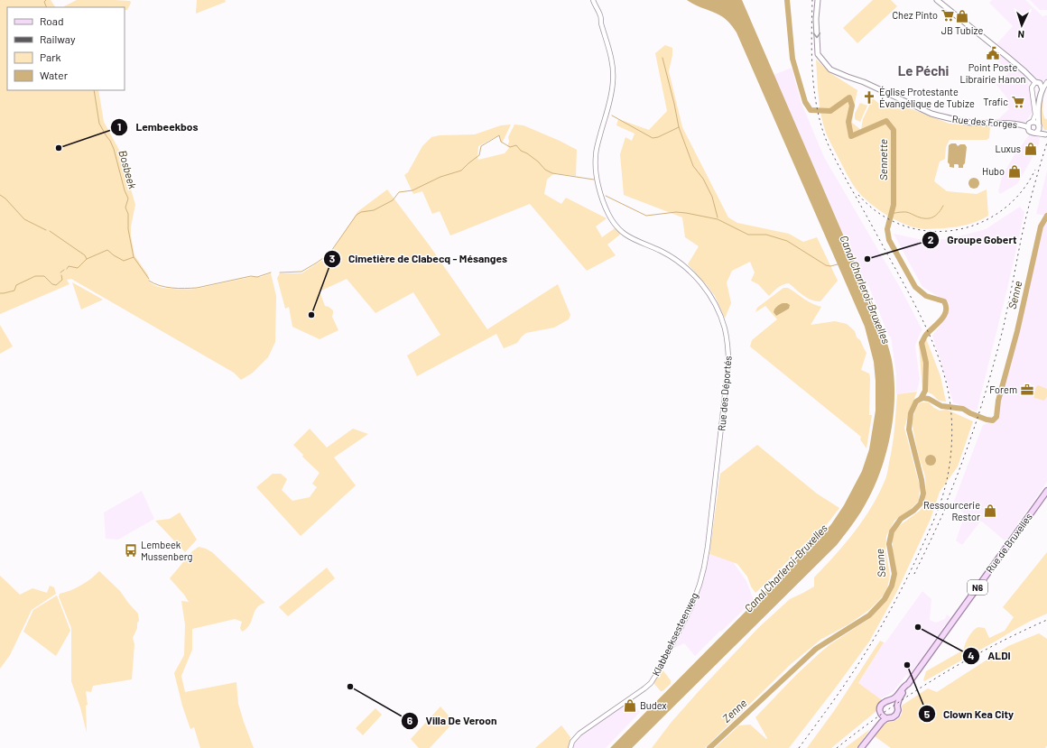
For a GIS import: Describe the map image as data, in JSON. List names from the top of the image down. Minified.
{"streets":{"main road":["Rue des Forges","Rue de Bruxelles","N6"],"street":["Rue des Déportés","Klabbeeksesteenweg"]},"crossings":[["Rue des Déportés","Klabbeeksesteenweg"]],"one_way":["Rue des Forges"],"districts":["Le Péchi"],"water":["Sennette","Bosbeek","Canal Charleroi-Bruxelles","Senne","Zenne"],"places":{"supermarket":["Chez Pinto","Trafic"],"shop":["JB Tubize","Luxus","Hubo","Ressourcerie Restor","Budex"],"public building":["Point Poste Librairie Hanon"],"church":["Église Protestante Évangélique de Tubize"],"other":["Lembeekbos","Groupe Gobert","Cimetière de Clabecq - Mésanges","ALDI","Clown Kea City","Villa De Veroon"],"office":["Forem"],"bus stop":["Lembeek Mussenberg"]},"legend":["Road","Railway","Park","Water"],"north":"bottom"}
